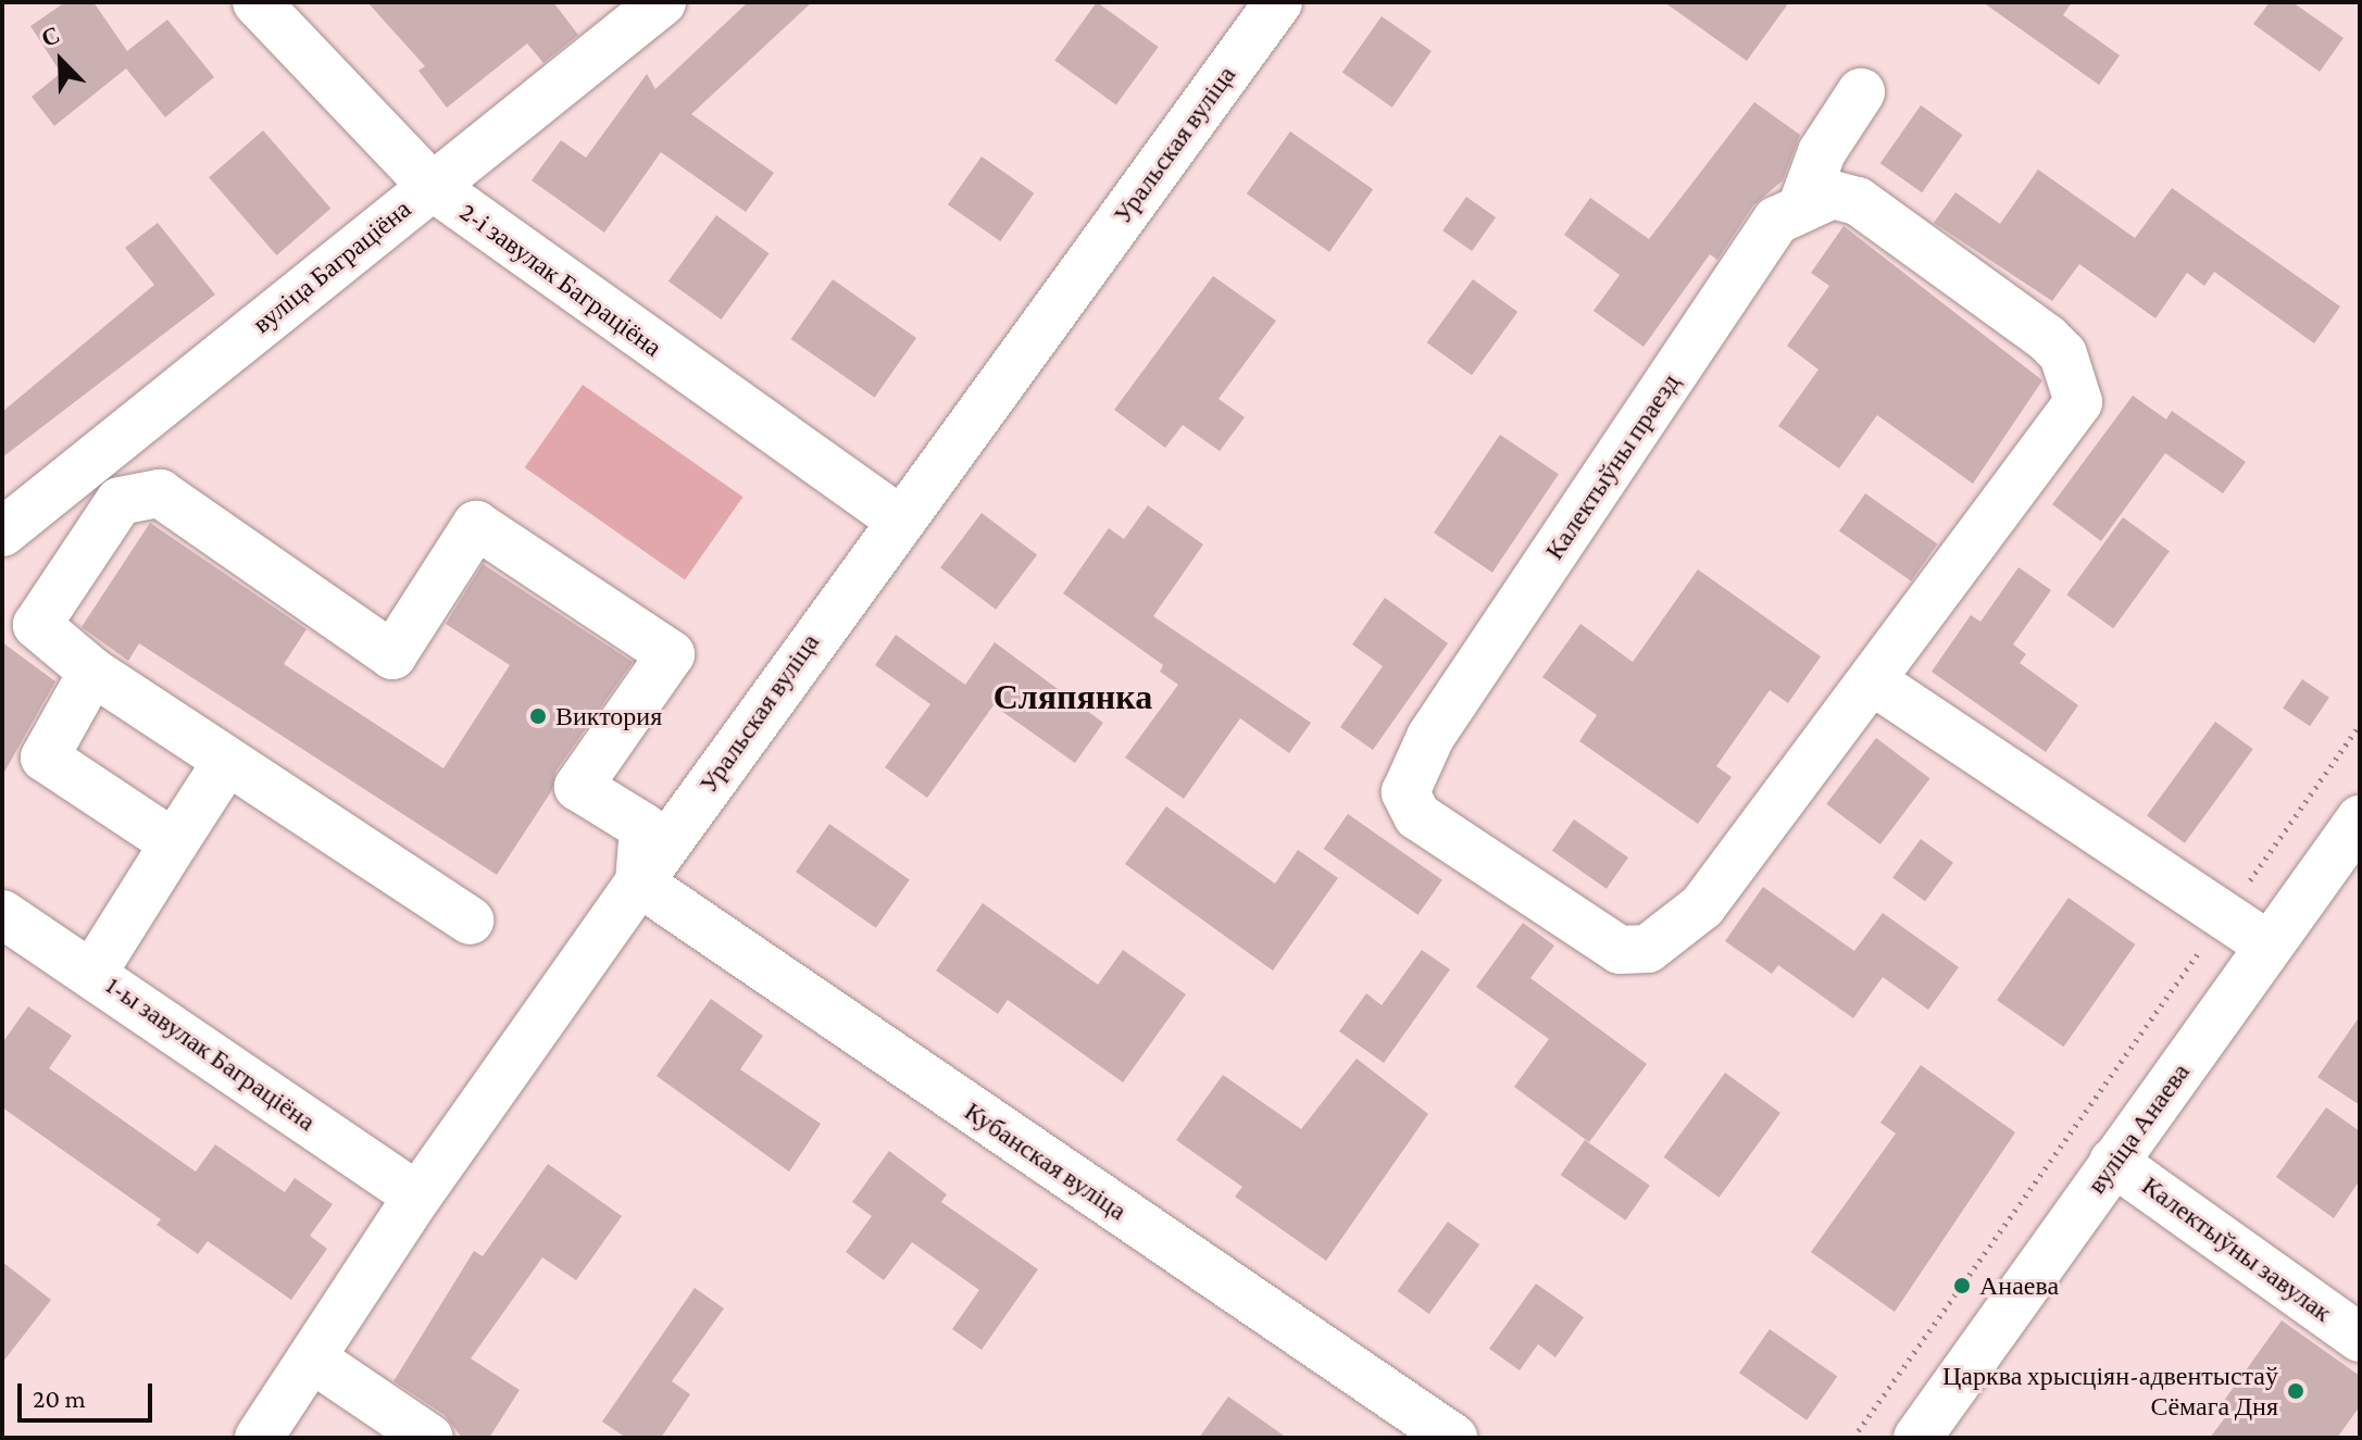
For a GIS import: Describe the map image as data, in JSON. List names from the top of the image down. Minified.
{"streets":{"street":["Уральская вуліца","вуліца Баграціёна","2-і завулак Баграціёна","Калектыўны праезд","1-ы завулак Баграціёна","вуліца Анаева","Кубанская вуліца","Калектыўны завулак"]},"crossings":[["Уральская вуліца","2-і завулак Баграціёна"],["Уральская вуліца","1-ы завулак Баграціёна"],["Уральская вуліца","Кубанская вуліца"],["вуліца Баграціёна","2-і завулак Баграціёна"],["вуліца Анаева","Калектыўны завулак"]],"districts":["Сляпянка"],"places":["Виктория","Анаева","Царква хрысціян-адвентыстаў Сёмага Дня"],"scale_bar":"20 m","north":"top left"}
